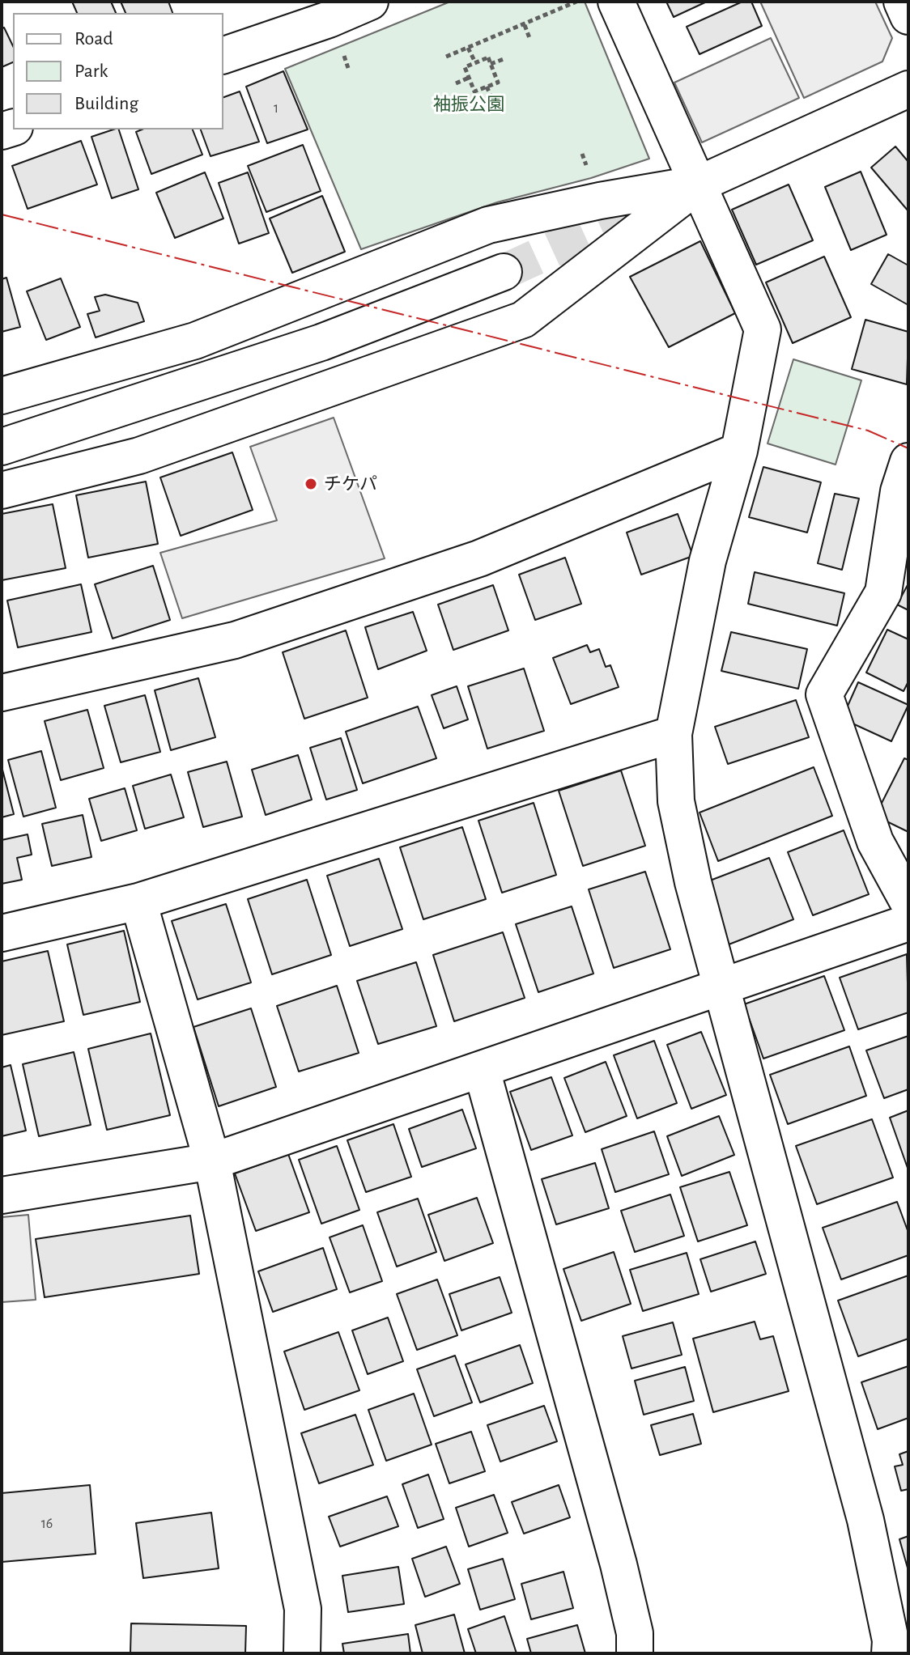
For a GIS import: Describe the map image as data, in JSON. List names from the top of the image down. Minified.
{"parks":["袖振公園"],"places":["チケパ"],"house_numbers":["1","16"],"legend":["Road","Park","Building"]}
